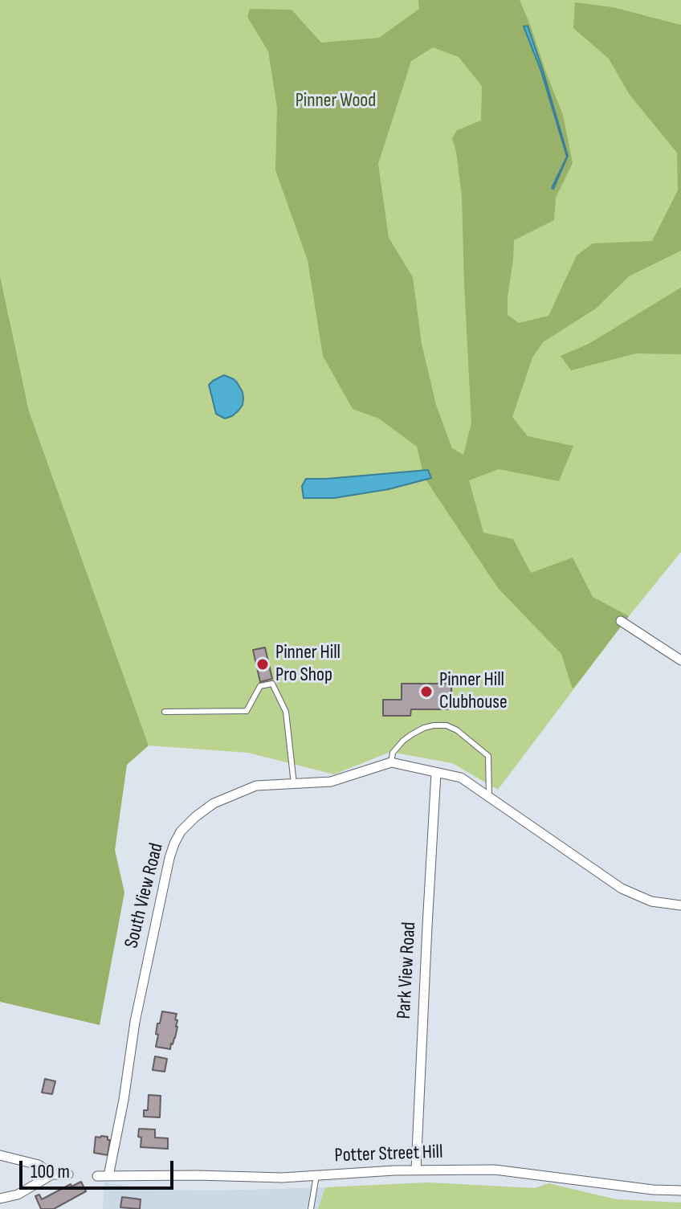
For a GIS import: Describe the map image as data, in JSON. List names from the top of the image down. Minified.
{"streets":{"street":["South View Road","Park View Road","Potter Street Hill"]},"crossings":[["South View Road","Potter Street Hill"],["Park View Road","Potter Street Hill"]],"parks":["Pinner Wood"],"places":["Pinner Hill Pro Shop","Pinner Hill Clubhouse"],"scale_bar":"100 m"}
